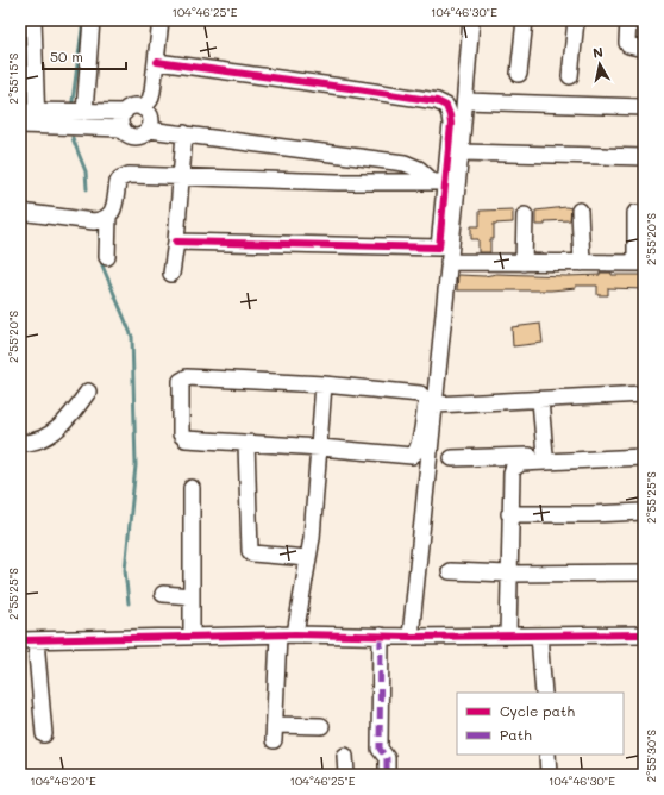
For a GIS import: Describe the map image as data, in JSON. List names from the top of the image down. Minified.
{"legend":["Cycle path","Path"],"scale_bar":"50 m","north":"top","coordinates":["104°46'25\"E","104°46'30\"E","2°55'15\"S","2°55'20\"S","2°55'25\"S","2°55'30\"S","104°46'20\"E"]}
